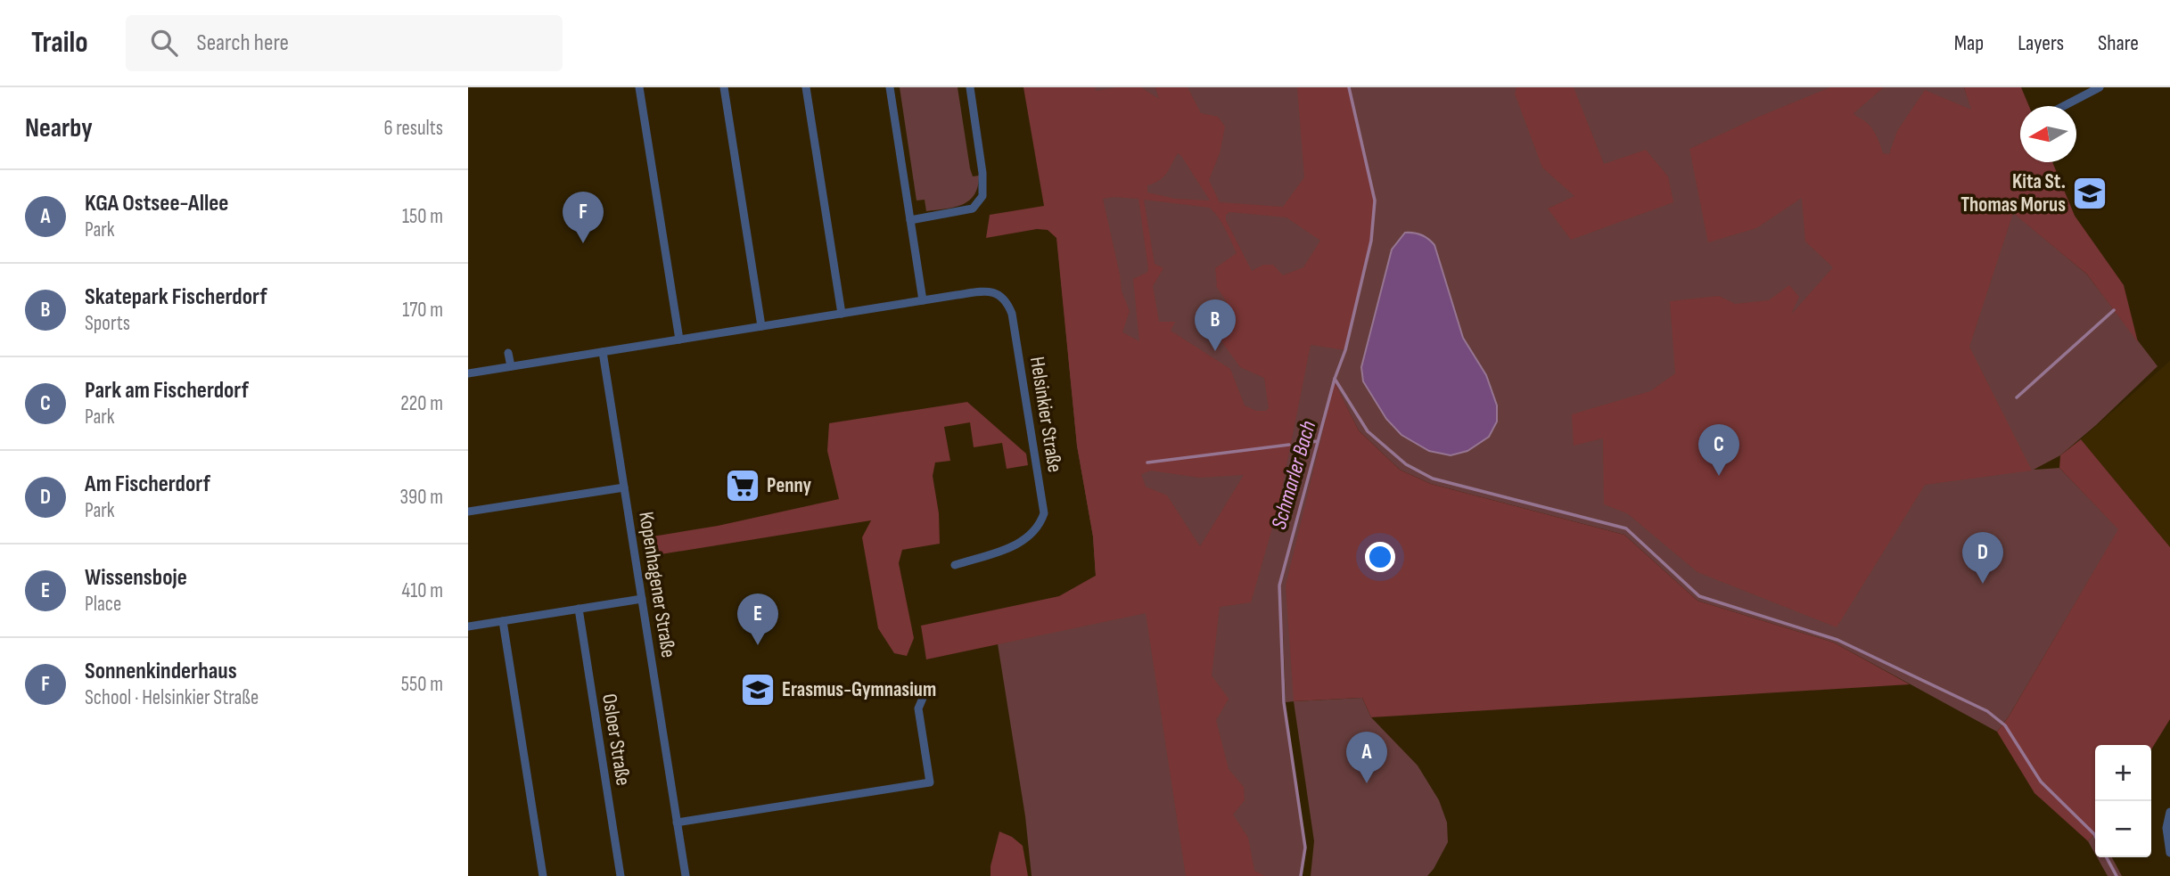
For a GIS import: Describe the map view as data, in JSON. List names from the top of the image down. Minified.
{"streets":{"street":["Helsinkier Straße","Kopenhagener Straße","Osloer Straße"]},"crossings":[["Helsinkier Straße","Kopenhagener Straße"]],"water":["Schmarler Bach"],"places":{"school or university":["Kita St. Thomas Morus","Erasmus-Gymnasium"],"supermarket":["Penny"]},"north":"left","page":{"header":"Trailo","search":"Search here","nav":["Map","Layers","Share"],"heading":["Nearby","6 results"],"list":[{"mark":"A","name":"KGA Ostsee-Allee","note":"Park","value":"150 m"},{"mark":"B","name":"Skatepark Fischerdorf","note":"Sports","value":"170 m"},{"mark":"C","name":"Park am Fischerdorf","note":"Park","value":"220 m"},{"mark":"D","name":"Am Fischerdorf","note":"Park","value":"390 m"},{"mark":"E","name":"Wissensboje","note":"Place","value":"410 m"},{"mark":"F","name":"Sonnenkinderhaus","note":"School · Helsinkier Straße","value":"550 m"}],"pins":["F","B","C","D","E","A"],"map_buttons":["+","−"]}}
